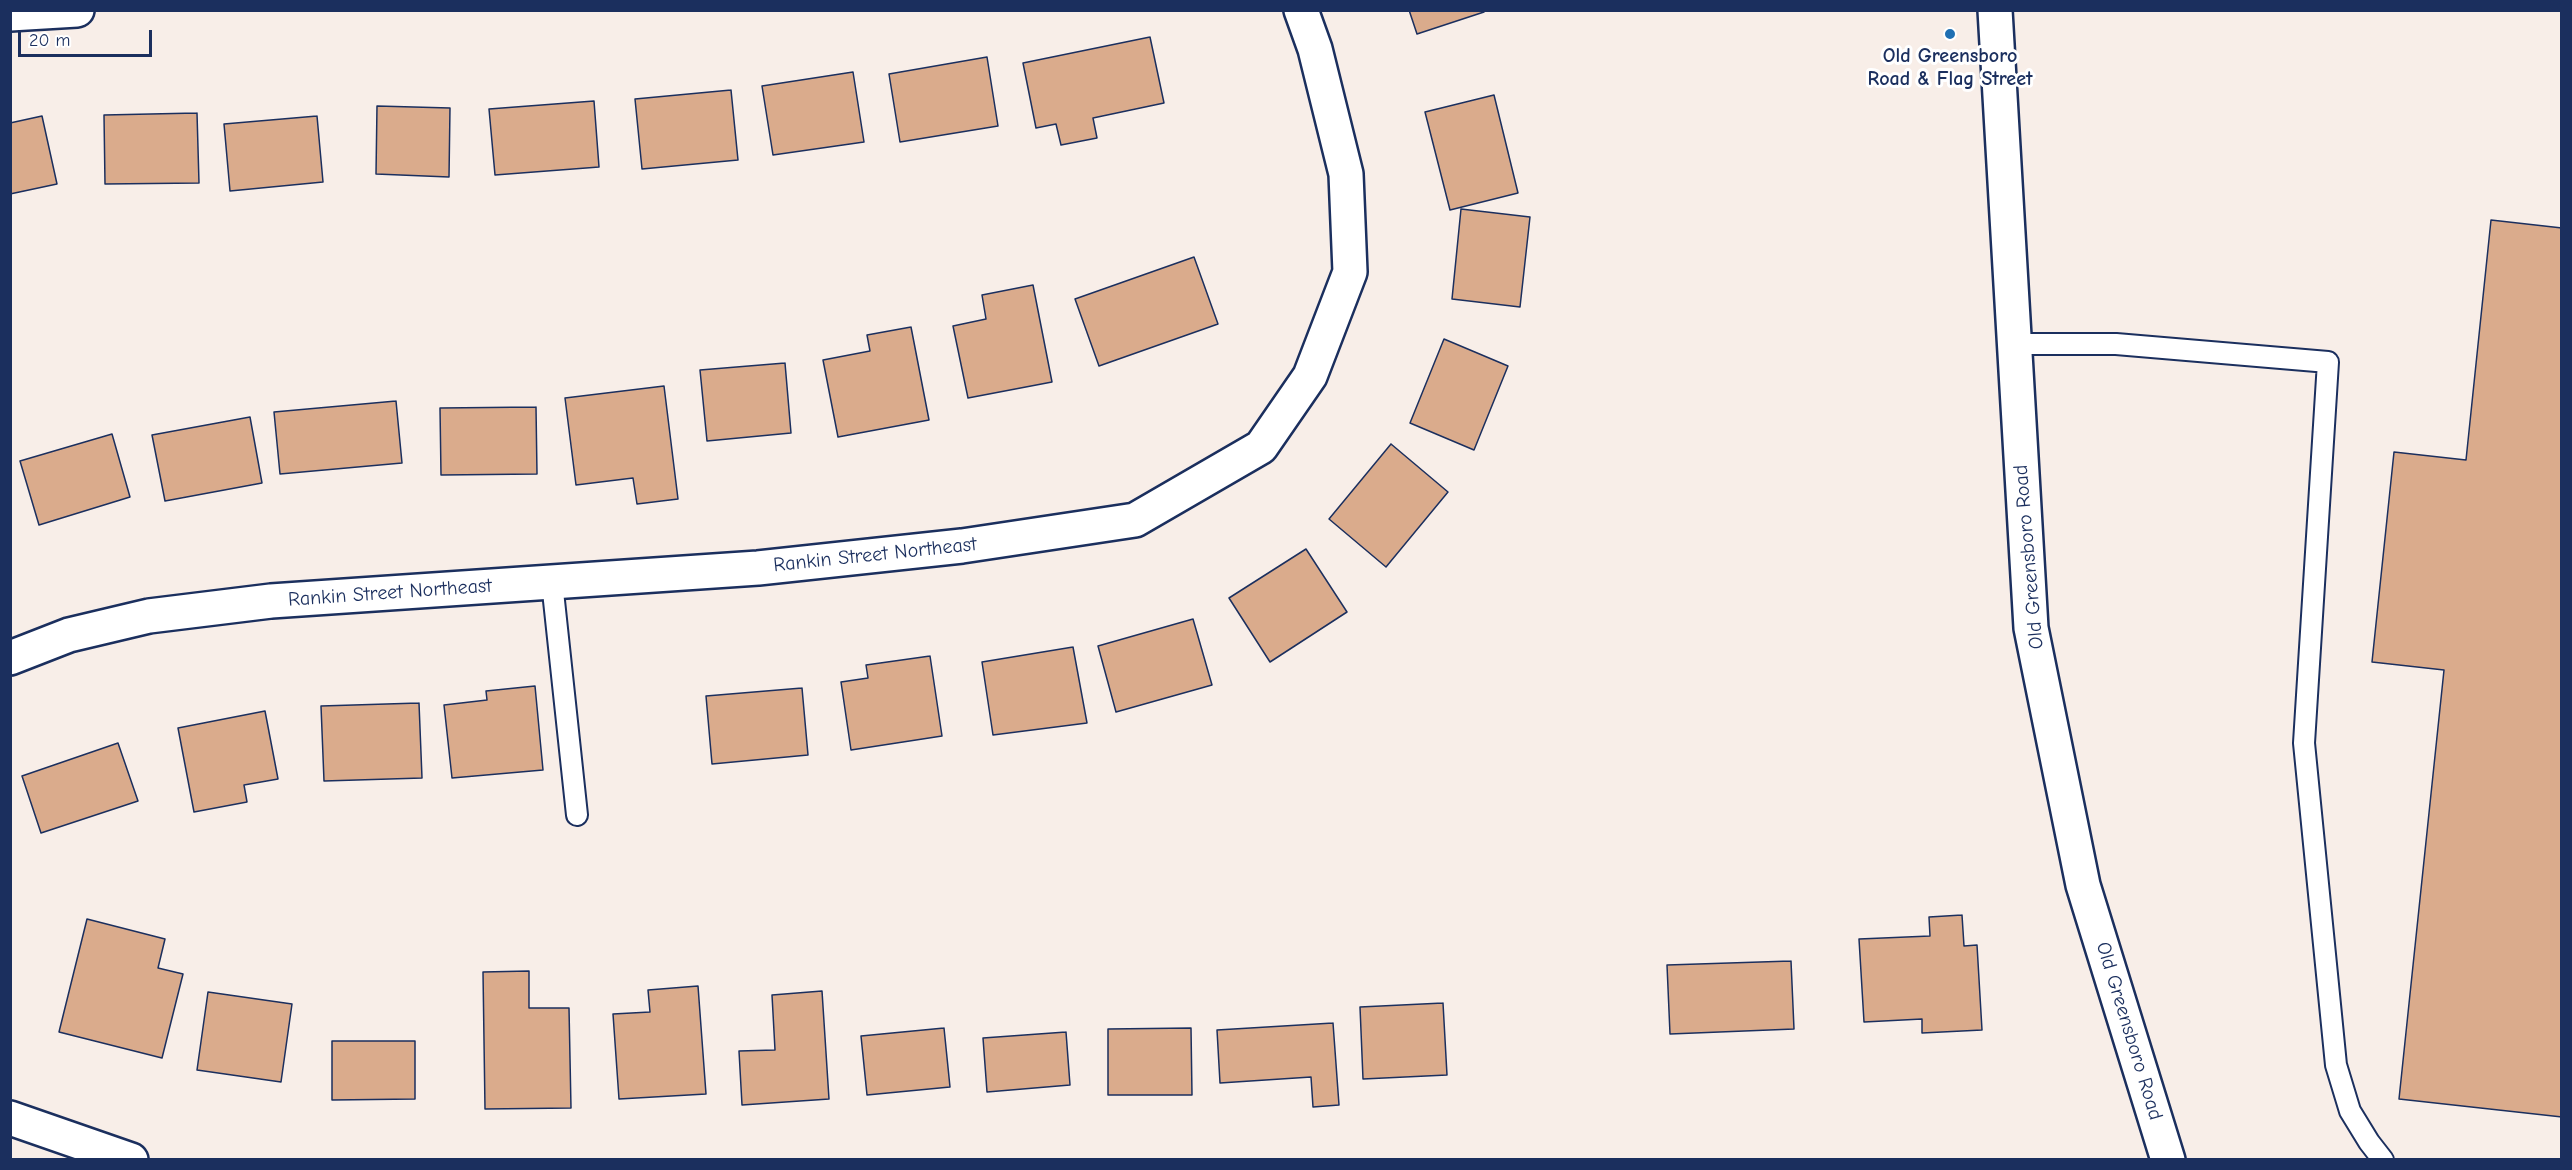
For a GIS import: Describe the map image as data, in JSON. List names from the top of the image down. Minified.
{"streets":{"street":["Rankin Street Northeast","Old Greensboro Road"]},"places":["Old Greensboro Road & Flag Street"],"scale_bar":"20 m"}
